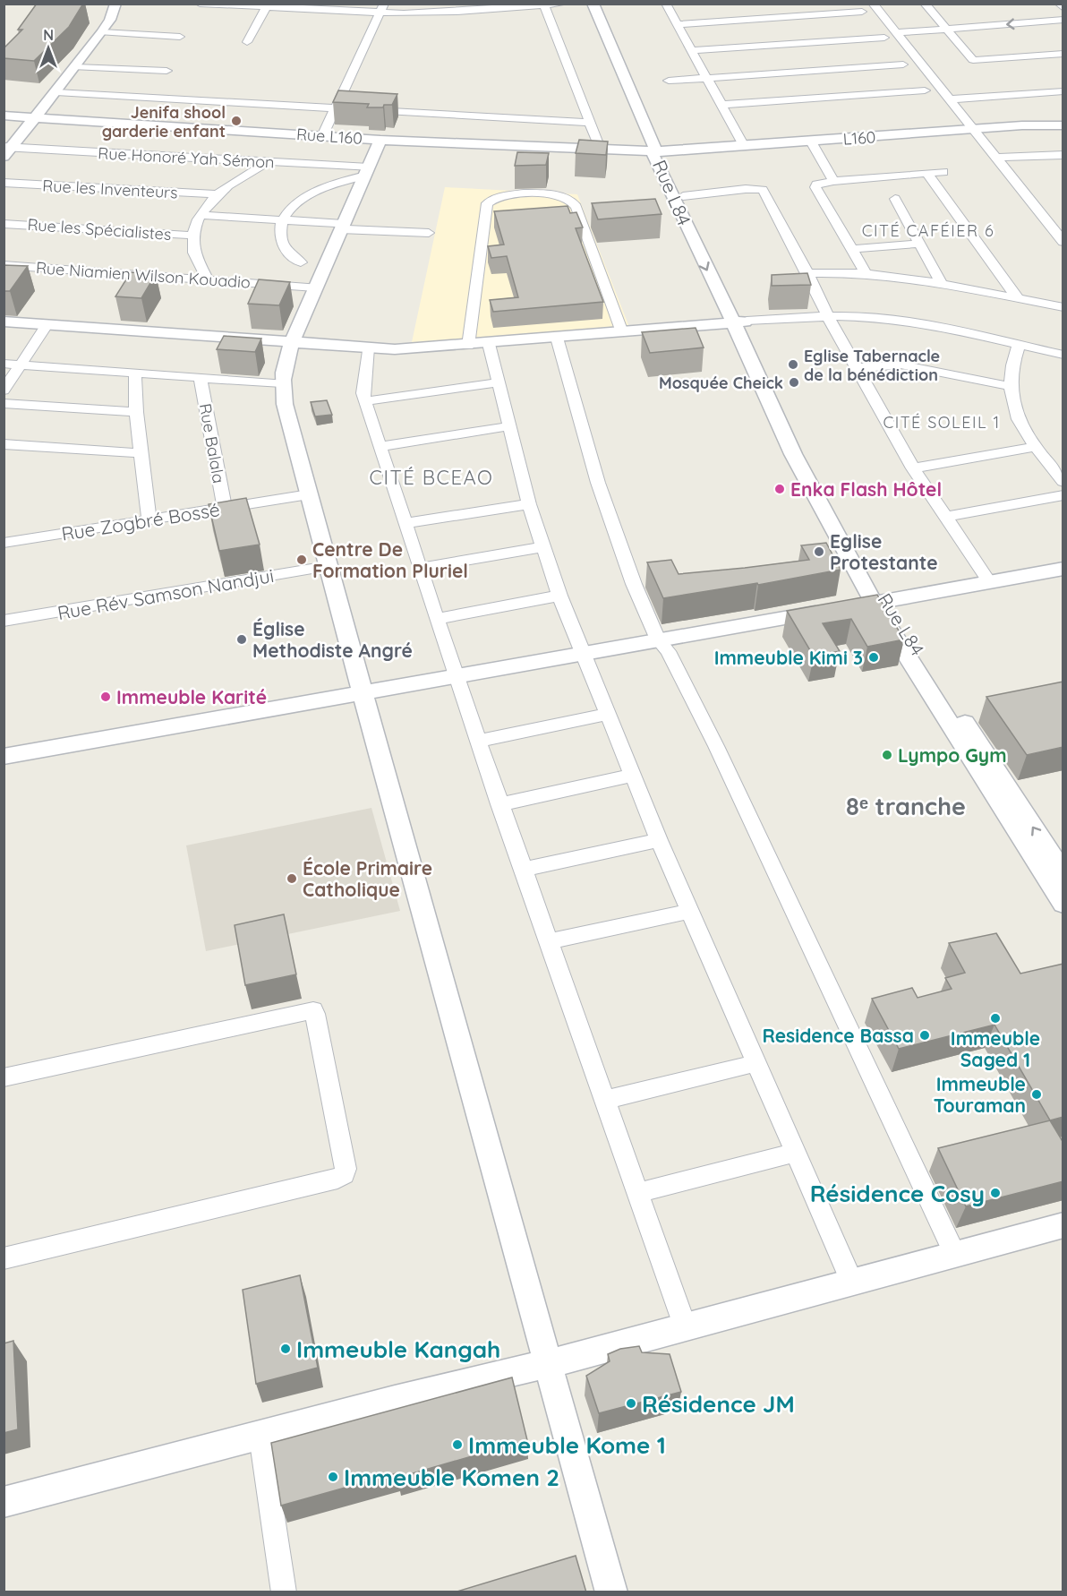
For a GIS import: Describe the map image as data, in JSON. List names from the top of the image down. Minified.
{"streets":{"street":["Rue L160","L160","Rue Honoré Yah Sémon","Rue les Inventeurs","Rue L84","Rue les Spécialistes","Rue Niamien Wilson Kouadio","Rue Balala","Rue Zogbré Bossé","Rue Rév Samson Nandjui"]},"crossings":[["Rue L160","L160"],["Rue L160","Rue L84"],["L160","Rue L84"],["Rue Balala","Rue Zogbré Bossé"]],"districts":["CITÉ CAFÉIER 6","CITÉ SOLEIL 1","CITÉ BCEAO","8ᵉ tranche"],"places":["Jenifa shool garderie enfant","Eglise Tabernacle de la bénédiction","Mosquée Cheick","Enka Flash Hôtel","Eglise Protestante","Centre De Formation Pluriel","Église Methodiste Angré","Immeuble Kimi 3","Immeuble Karité","Lympo Gym","École Primaire Catholique","Immeuble Saged 1","Residence Bassa","Immeuble Touraman","Résidence Cosy","Immeuble Kangah","Résidence JM","Immeuble Kome 1","Immeuble Komen 2"],"north":"top"}
